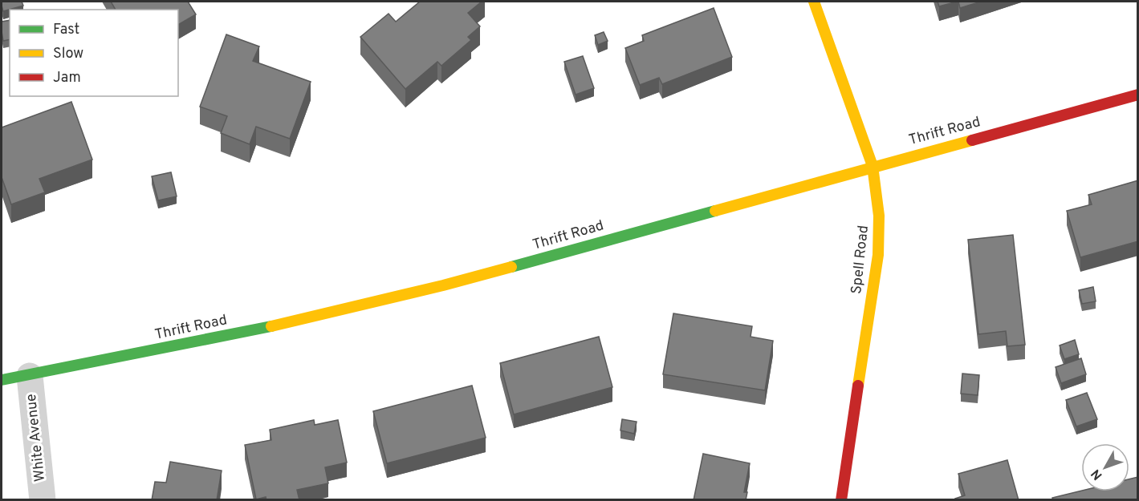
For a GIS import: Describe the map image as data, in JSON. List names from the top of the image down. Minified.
{"streets":{"street":["Thrift Road","Spell Road","White Avenue"]},"crossings":[["Thrift Road","Spell Road"],["Thrift Road","White Avenue"]],"legend":["Fast","Slow","Jam"],"north":"bottom left"}
